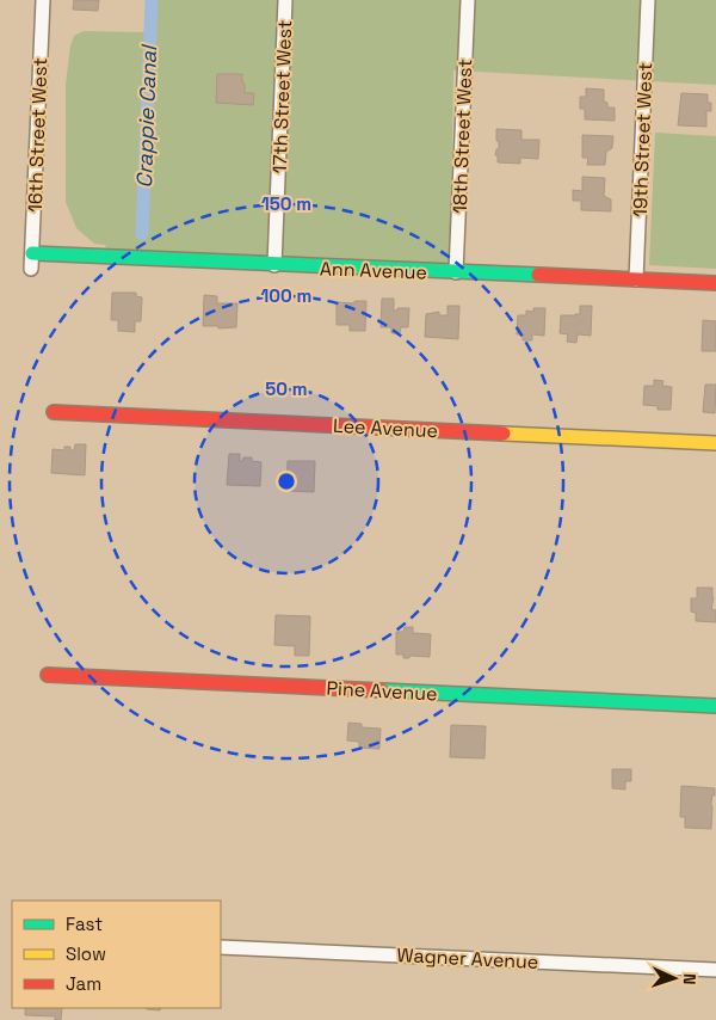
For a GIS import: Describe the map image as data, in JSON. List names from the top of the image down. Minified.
{"streets":{"street":["17th Street West","16th Street West","18th Street West","19th Street West","Ann Avenue","Lee Avenue","Pine Avenue","Wagner Avenue"]},"crossings":[["17th Street West","Ann Avenue"],["16th Street West","Ann Avenue"],["18th Street West","Ann Avenue"],["19th Street West","Ann Avenue"]],"water":["Crappie Canal"],"legend":["Fast","Slow","Jam"],"north":"right","rings":["150 m","100 m","50 m"]}
